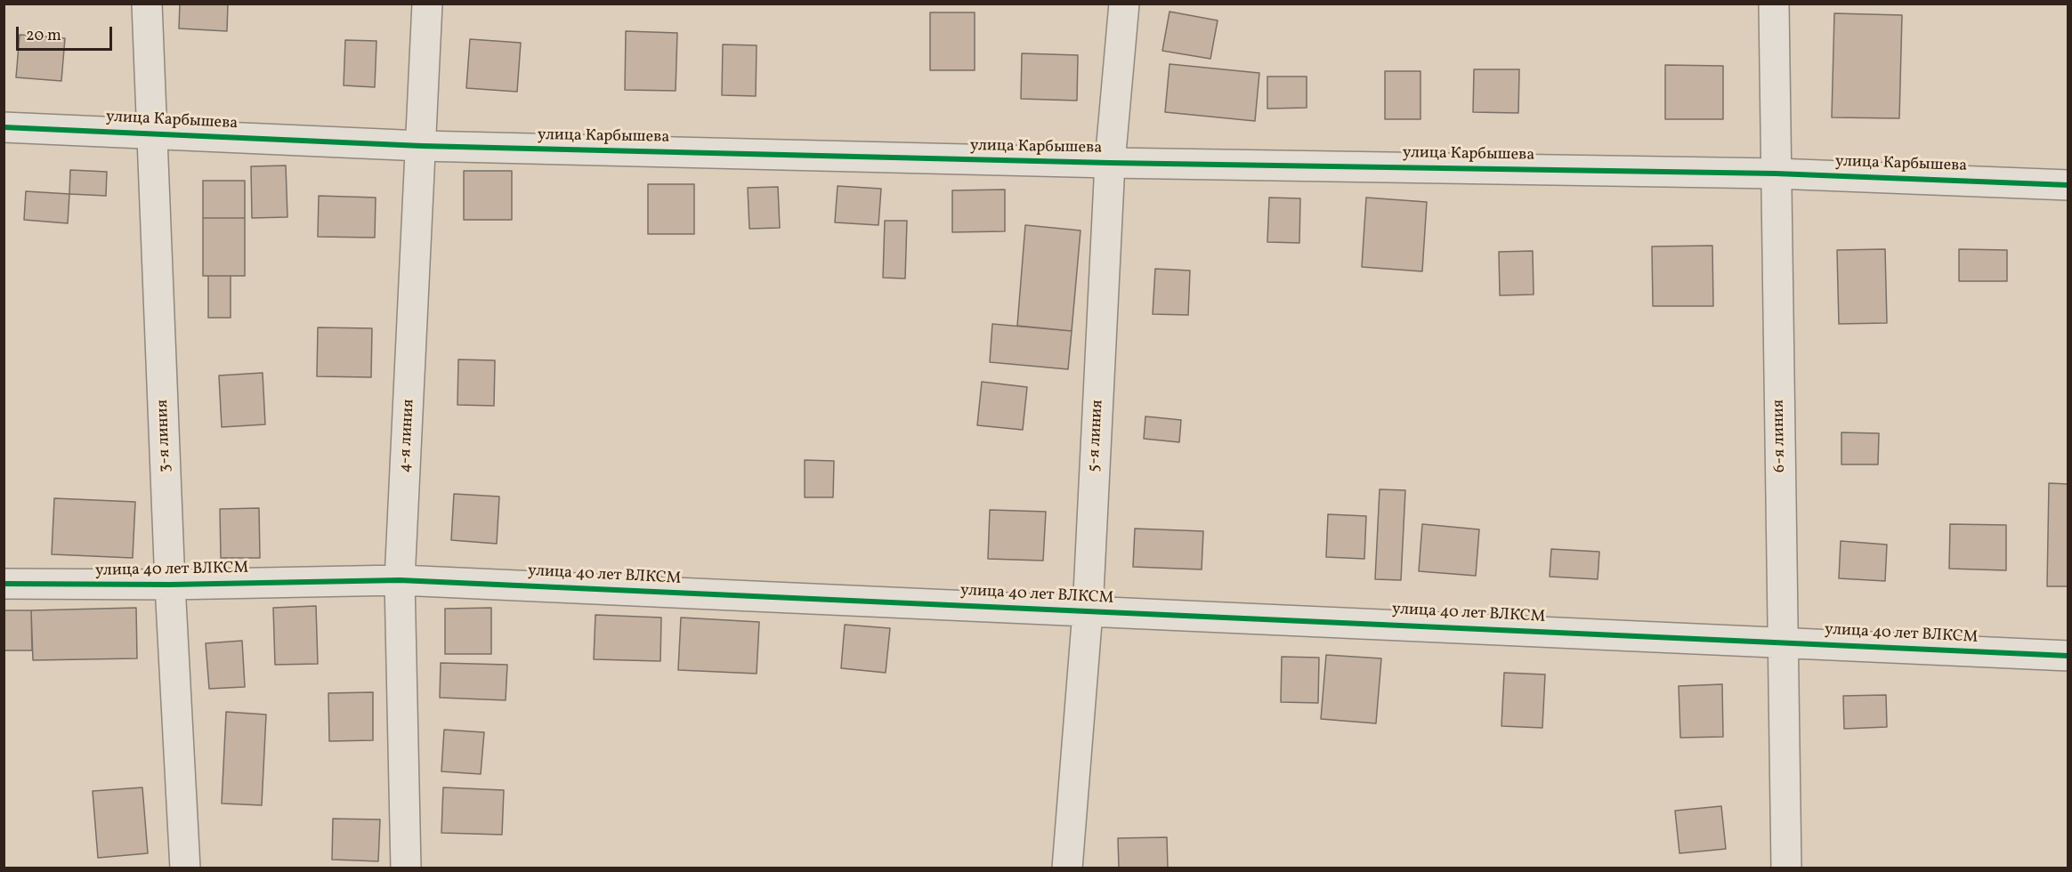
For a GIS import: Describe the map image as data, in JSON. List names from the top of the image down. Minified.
{"streets":{"street":["улица Карбышева","3-я линия","4-я линия","5-я линия","6-я линия","улица 40 лет ВЛКСМ"]},"crossings":[["улица Карбышева","3-я линия"],["улица Карбышева","4-я линия"],["улица Карбышева","5-я линия"],["улица Карбышева","6-я линия"],["3-я линия","улица 40 лет ВЛКСМ"],["4-я линия","улица 40 лет ВЛКСМ"],["5-я линия","улица 40 лет ВЛКСМ"],["6-я линия","улица 40 лет ВЛКСМ"]],"scale_bar":"20 m"}
